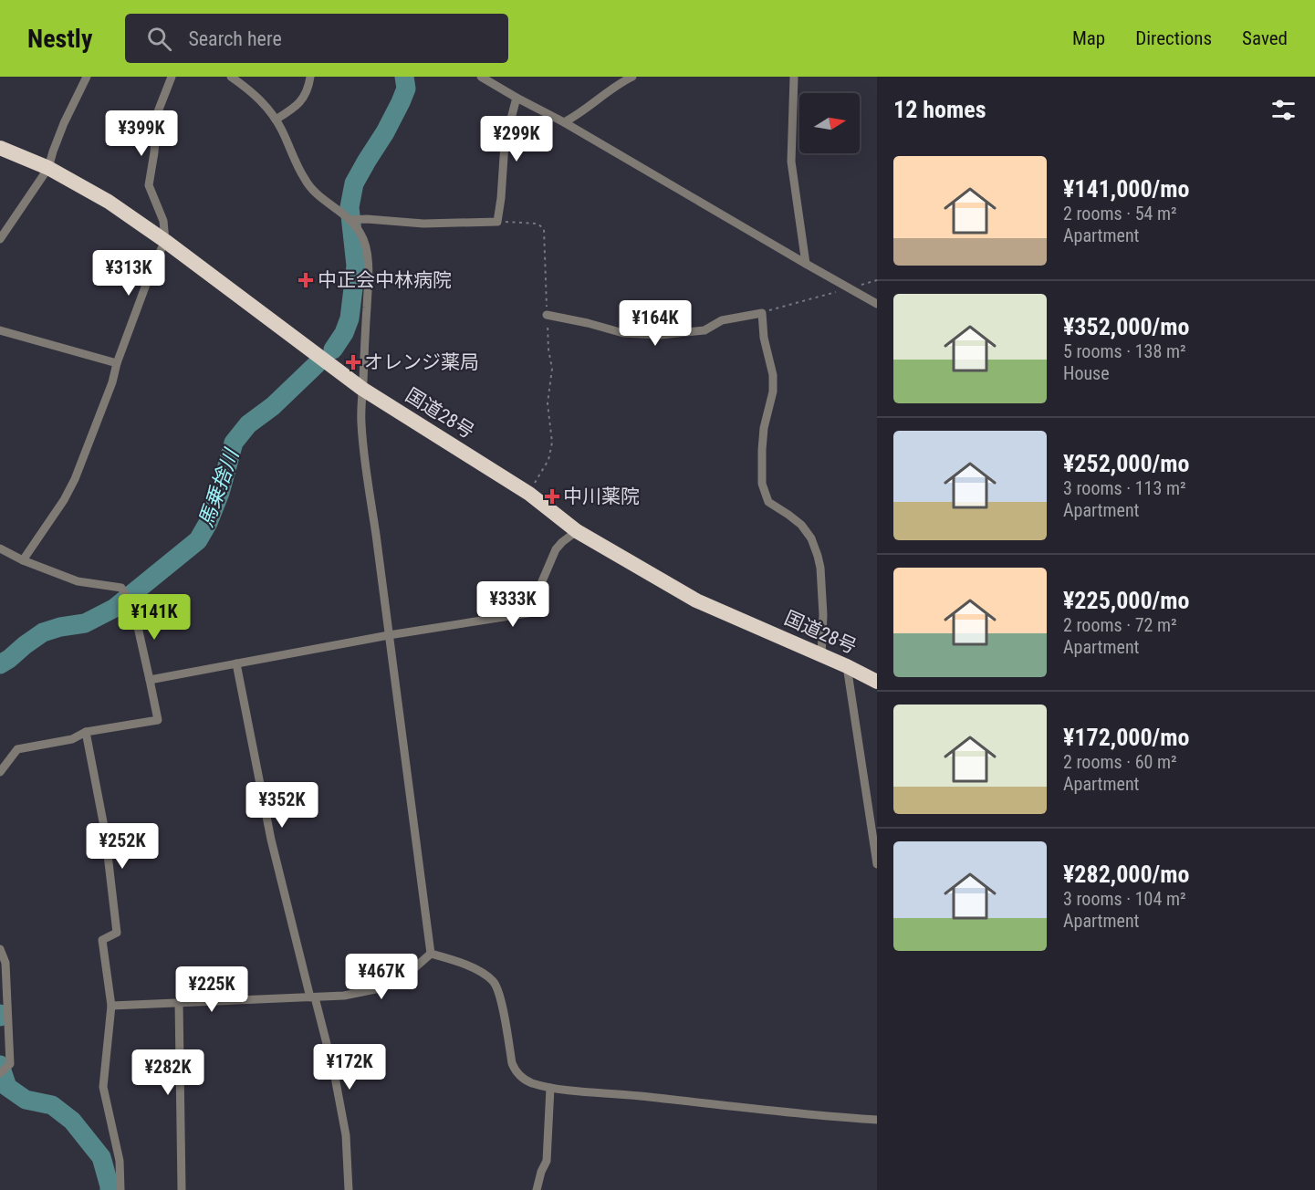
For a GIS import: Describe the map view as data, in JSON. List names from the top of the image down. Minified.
{"streets":{"highway":["国道28号"]},"water":["馬乗捨川"],"places":{"health":["中正会中林病院","オレンジ薬局","中川薬院"]},"north":"right","page":{"header":"Nestly","search":"Search here","nav":["Map","Directions","Saved"],"heading":"12 homes","price":["¥399K","¥299K","¥313K","¥164K","¥333K","¥141K","¥352K","¥252K","¥467K","¥225K","¥172K","¥282K"],"list":[{"name":"¥141,000/mo","note":"2 rooms · 54 m² · Apartment"},{"name":"¥352,000/mo","note":"5 rooms · 138 m² · House"},{"name":"¥252,000/mo","note":"3 rooms · 113 m² · Apartment"},{"name":"¥225,000/mo","note":"2 rooms · 72 m² · Apartment"},{"name":"¥172,000/mo","note":"2 rooms · 60 m² · Apartment"},{"name":"¥282,000/mo","note":"3 rooms · 104 m² · Apartment"}]}}
